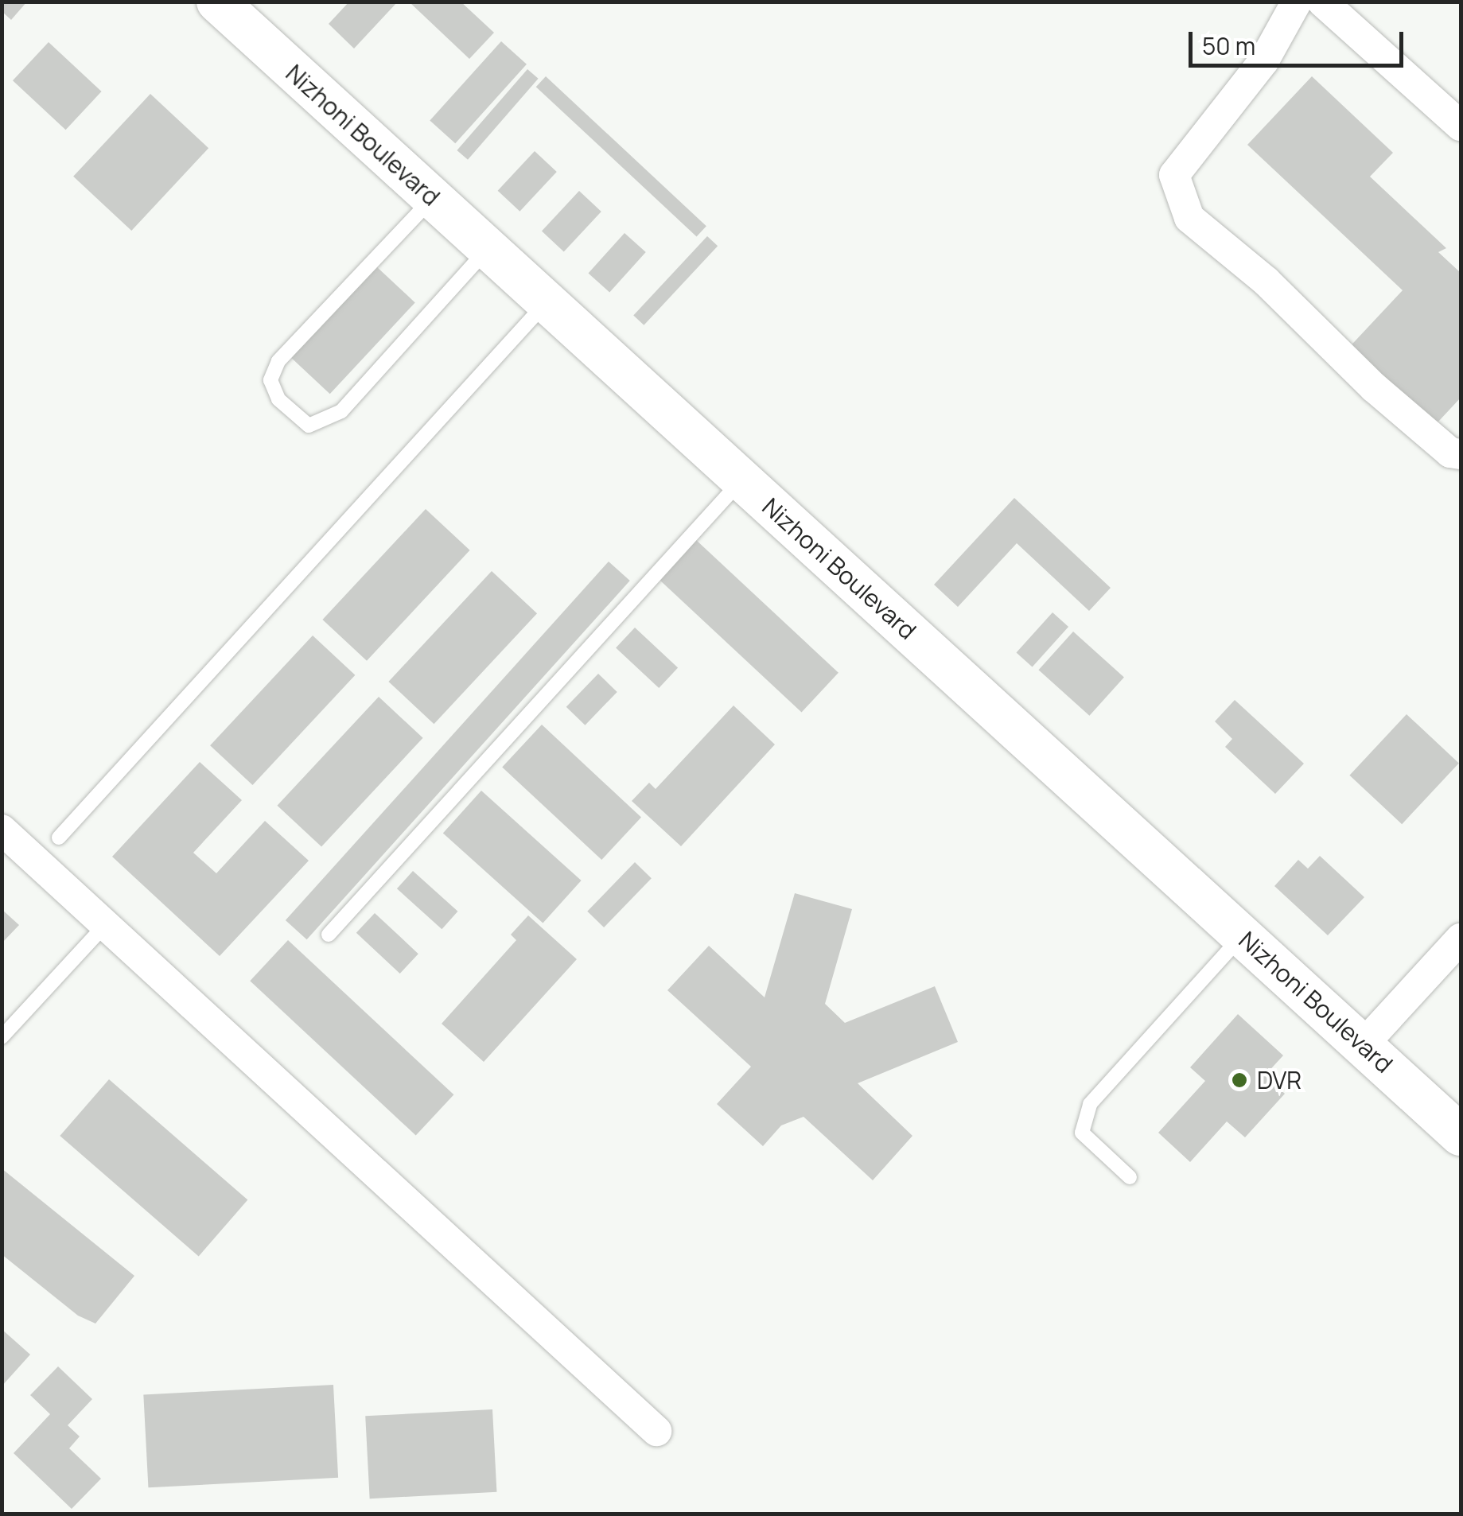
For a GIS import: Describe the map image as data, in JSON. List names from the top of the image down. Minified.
{"streets":{"main road":["Nizhoni Boulevard"]},"places":["DVR"],"scale_bar":"50 m"}
